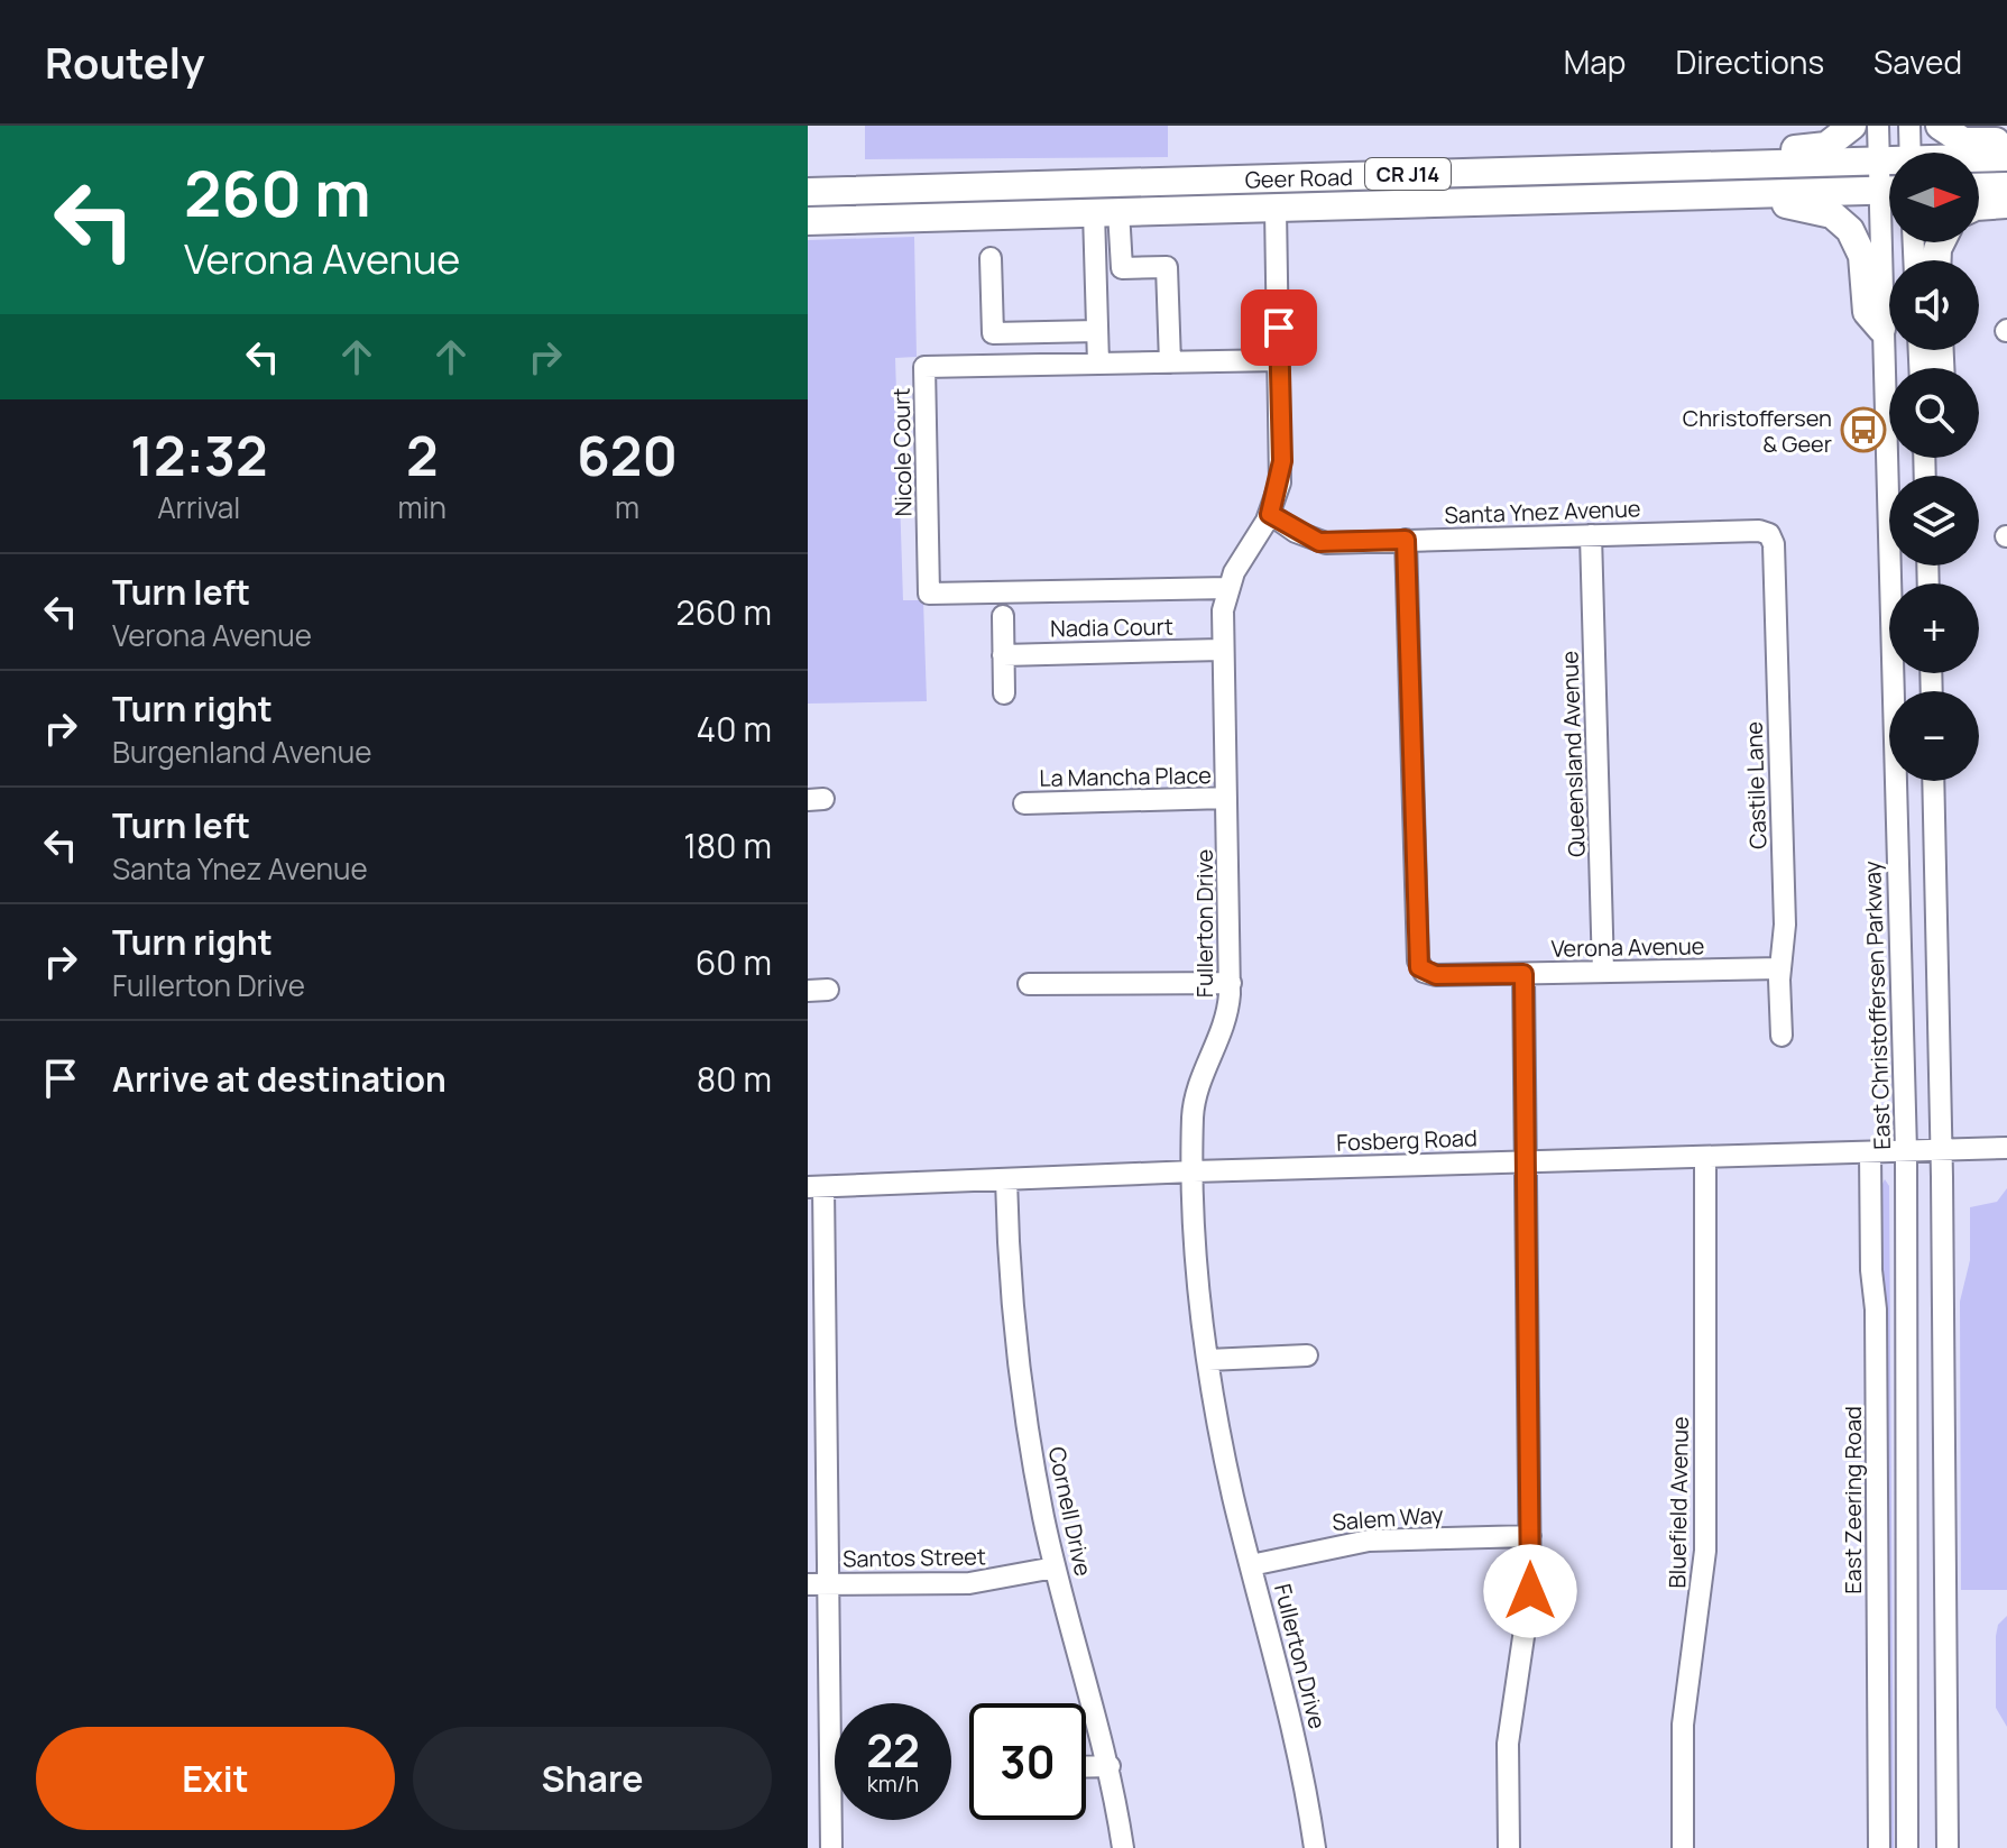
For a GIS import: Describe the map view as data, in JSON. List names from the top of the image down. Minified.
{"streets":{"main road":["CR J14","Geer Road"],"street":["Nicole Court","Santa Ynez Avenue","Nadia Court","Queensland Avenue","La Mancha Place","Castile Lane","Fullerton Drive","Verona Avenue","East Christoffersen Parkway","Fosberg Road","East Zeering Road","Bluefield Avenue","Cornell Drive","Salem Way","Santos Street"]},"crossings":[["Geer Road","Fullerton Drive"],["Geer Road","East Christoffersen Parkway"],["Nicole Court","Fullerton Drive"],["Santa Ynez Avenue","Queensland Avenue"],["Santa Ynez Avenue","Castile Lane"],["Santa Ynez Avenue","Fullerton Drive"],["Santa Ynez Avenue","Verona Avenue"],["Nadia Court","Fullerton Drive"],["Queensland Avenue","Verona Avenue"],["La Mancha Place","Fullerton Drive"],["Castile Lane","Verona Avenue"],["Fullerton Drive","Fosberg Road"],["Fullerton Drive","Salem Way"],["East Christoffersen Parkway","Fosberg Road"],["Fosberg Road","East Zeering Road"],["Fosberg Road","Bluefield Avenue"],["Fosberg Road","Cornell Drive"],["Cornell Drive","Santos Street"]],"places":{"bus stop":["Christoffersen & Geer"]},"north":"right","page":{"header":"Routely","nav":["Map","Directions","Saved"],"turn":["260 m","Verona Avenue"],"map_buttons":["+","−"],"eta":["12:32","Arrival","2","min","620","m"],"list":[{"name":"Turn left","note":"Verona Avenue","value":"260 m"},{"name":"Turn right","note":"Burgenland Avenue","value":"40 m"},{"name":"Turn left","note":"Santa Ynez Avenue","value":"180 m"},{"name":"Turn right","note":"Fullerton Drive","value":"60 m"},{"name":"Arrive at destination","value":"80 m"}],"speed":"22 km/h","limit":"30","buttons":["Exit","Share"]}}
